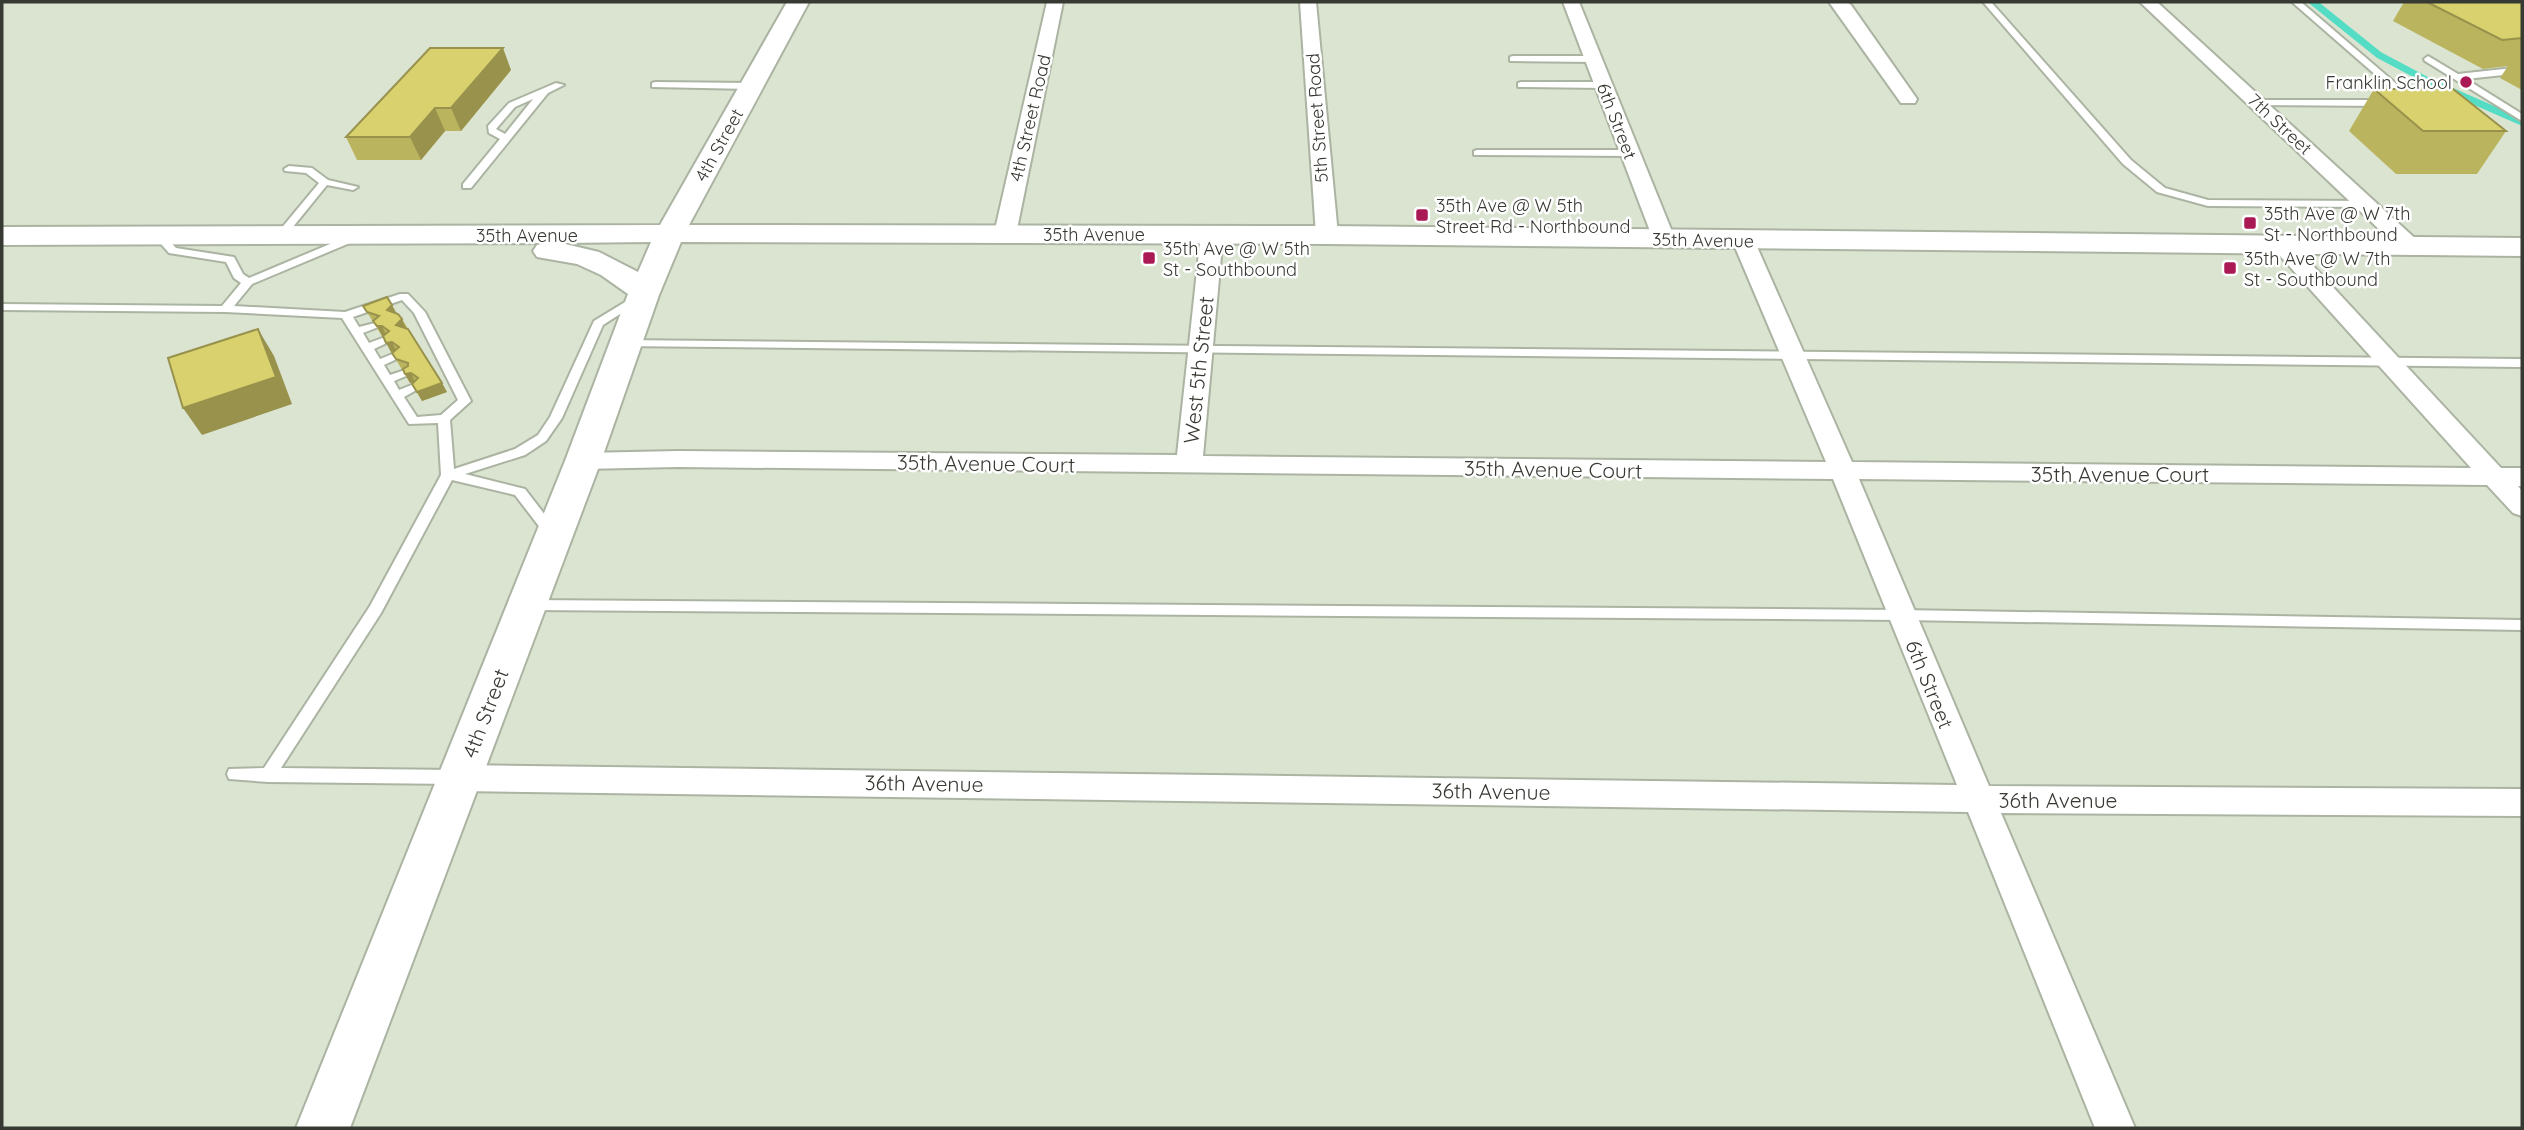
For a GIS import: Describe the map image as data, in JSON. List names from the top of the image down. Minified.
{"streets":{"main road":["4th Street","35th Avenue"],"street":["4th Street Road","5th Street Road","6th Street","7th Street","West 5th Street","35th Avenue Court","36th Avenue"]},"crossings":[["4th Street Road","35th Avenue"],["5th Street Road","35th Avenue"],["6th Street","35th Avenue"],["6th Street","35th Avenue Court"],["6th Street","36th Avenue"],["7th Street","35th Avenue"],["4th Street","35th Avenue"],["4th Street","35th Avenue Court"],["4th Street","36th Avenue"],["35th Avenue","West 5th Street"],["West 5th Street","35th Avenue Court"]],"places":{"other":["Franklin School"],"transit":["35th Ave @ W 5th Street Rd - Northbound","35th Ave @ W 7th St - Northbound","35th Ave @ W 5th St - Southbound","35th Ave @ W 7th St - Southbound"]}}
